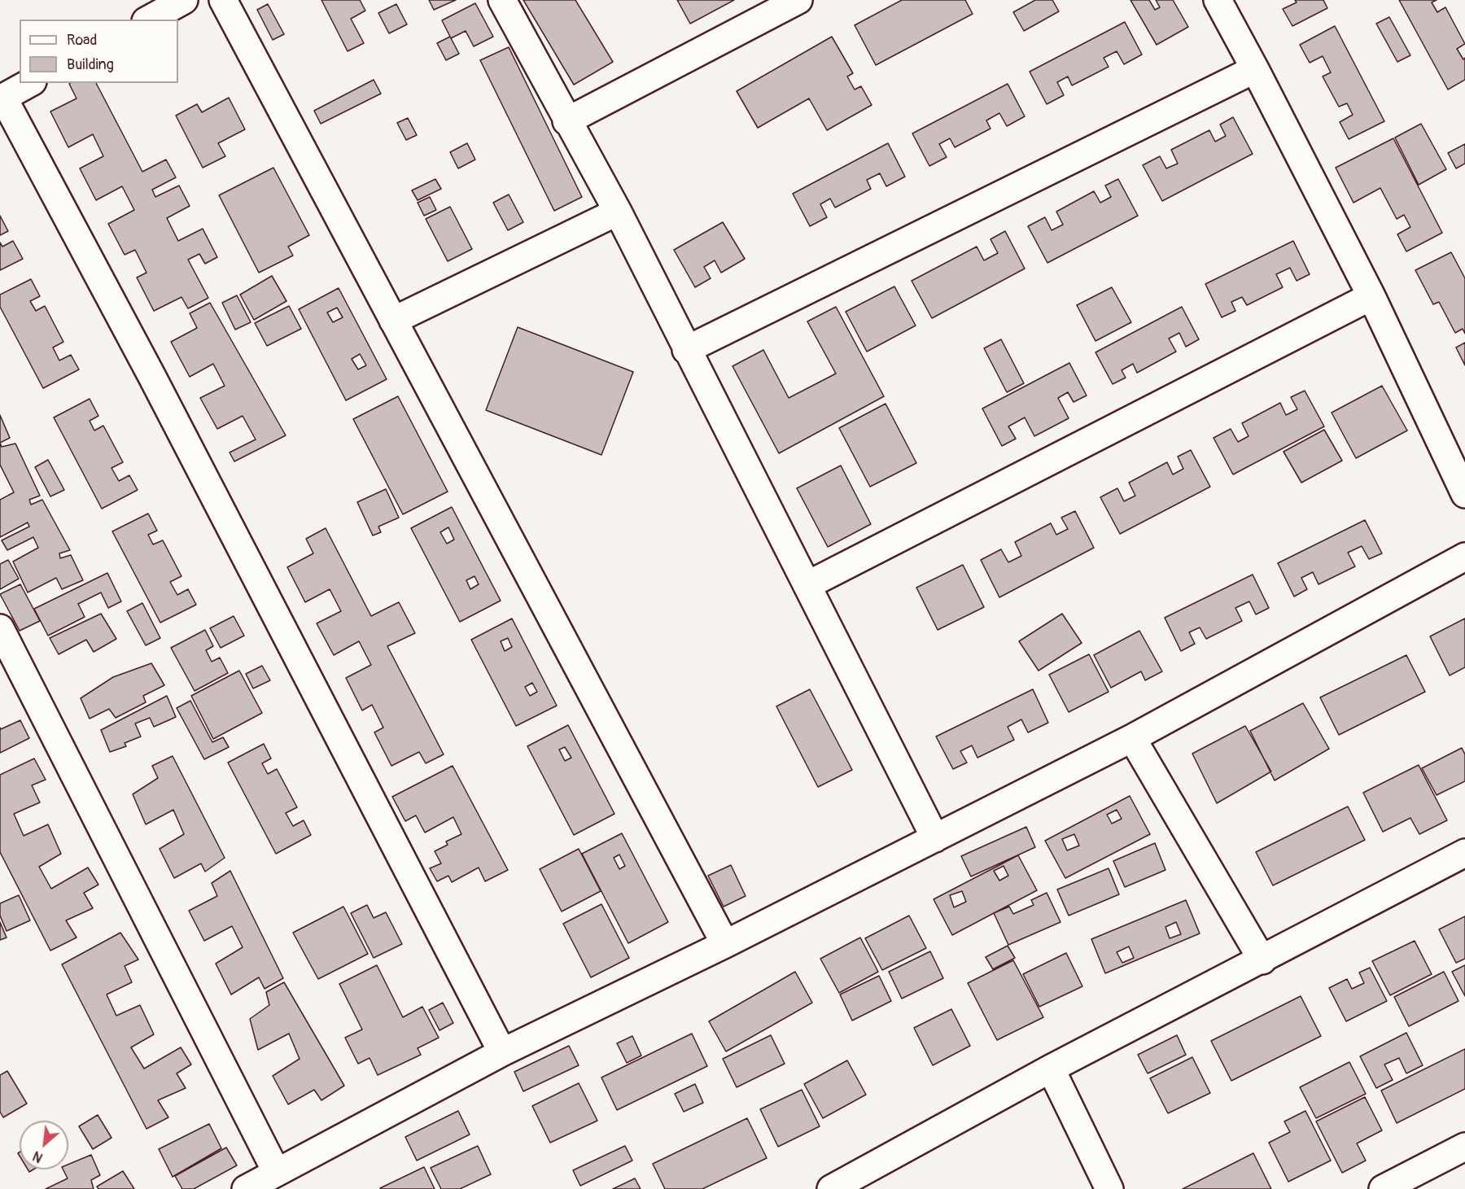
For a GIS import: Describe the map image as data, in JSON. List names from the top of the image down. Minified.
{"legend":["Road","Building"],"north":"bottom left"}
